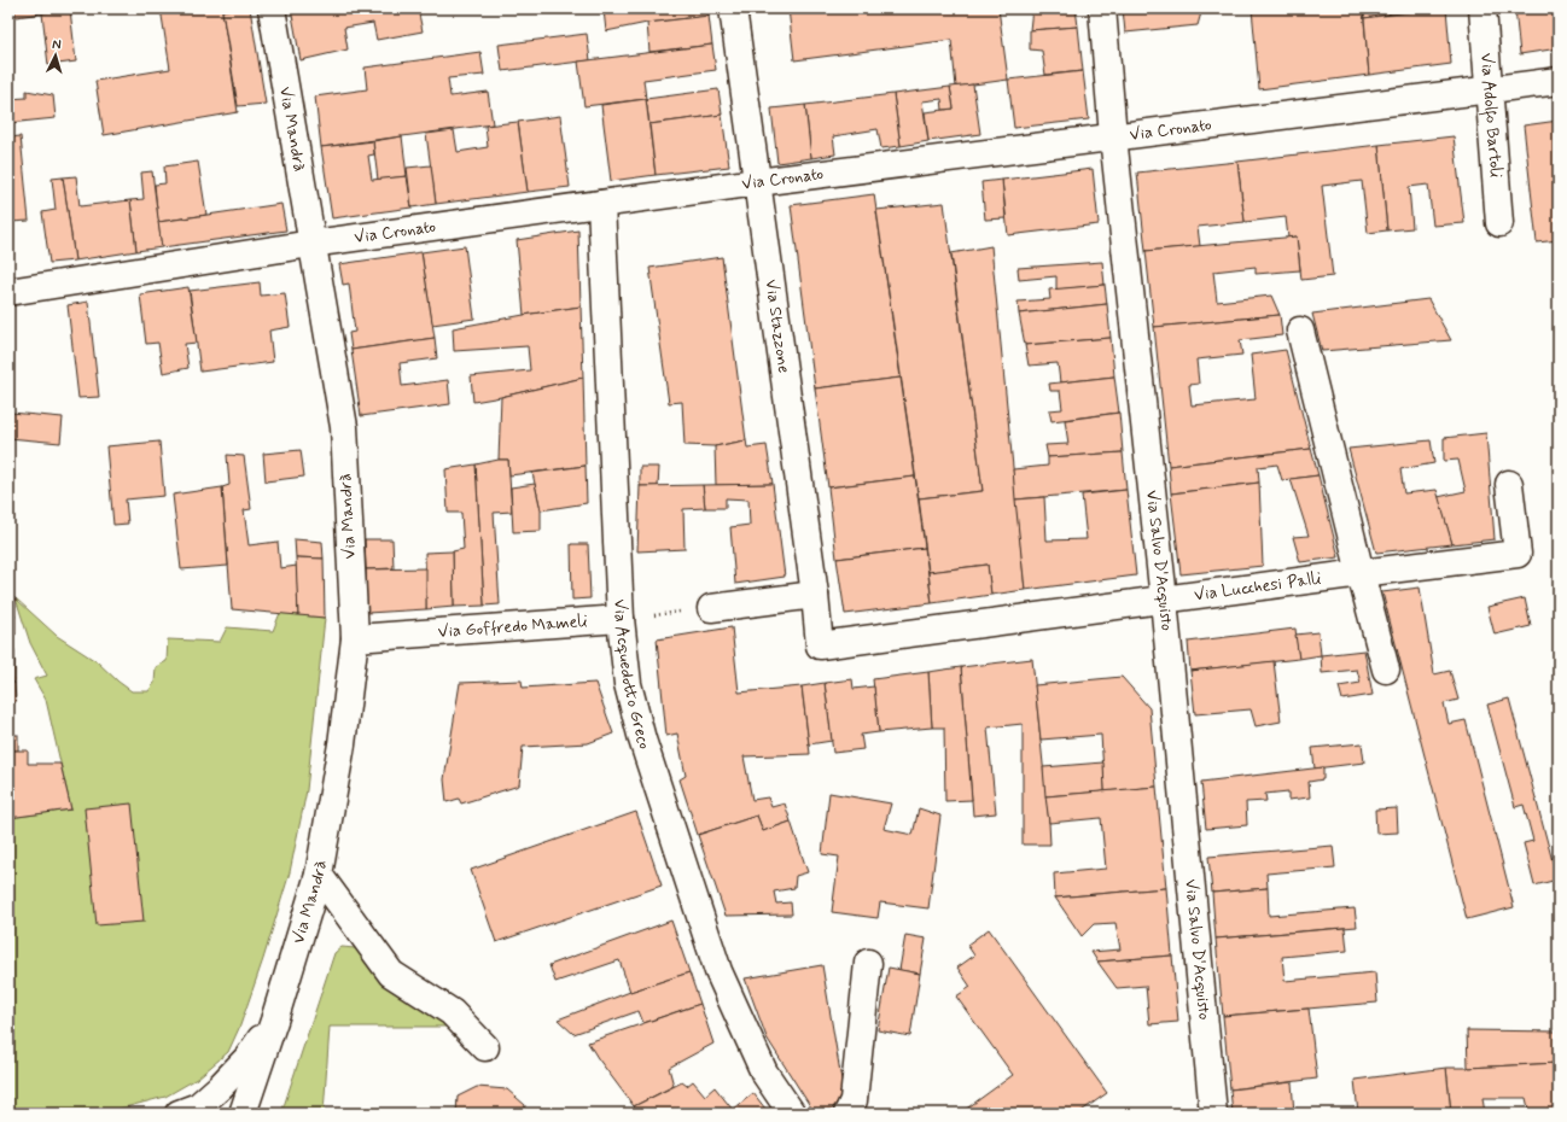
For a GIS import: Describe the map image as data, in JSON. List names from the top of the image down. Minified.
{"streets":{"street":["Via Adolfo Bartoli","Via Mandrà","Via Cronato","Via Stazzone","Via Salvo D'Acquisto","Via Lucchesi Palli","Via Goffredo Mameli","Via Acquedotto Greco"]},"crossings":[["Via Adolfo Bartoli","Via Cronato"],["Via Mandrà","Via Cronato"],["Via Mandrà","Via Goffredo Mameli"],["Via Cronato","Via Stazzone"],["Via Cronato","Via Salvo D'Acquisto"],["Via Cronato","Via Acquedotto Greco"],["Via Stazzone","Via Lucchesi Palli"],["Via Salvo D'Acquisto","Via Lucchesi Palli"],["Via Goffredo Mameli","Via Acquedotto Greco"]],"north":"top"}
